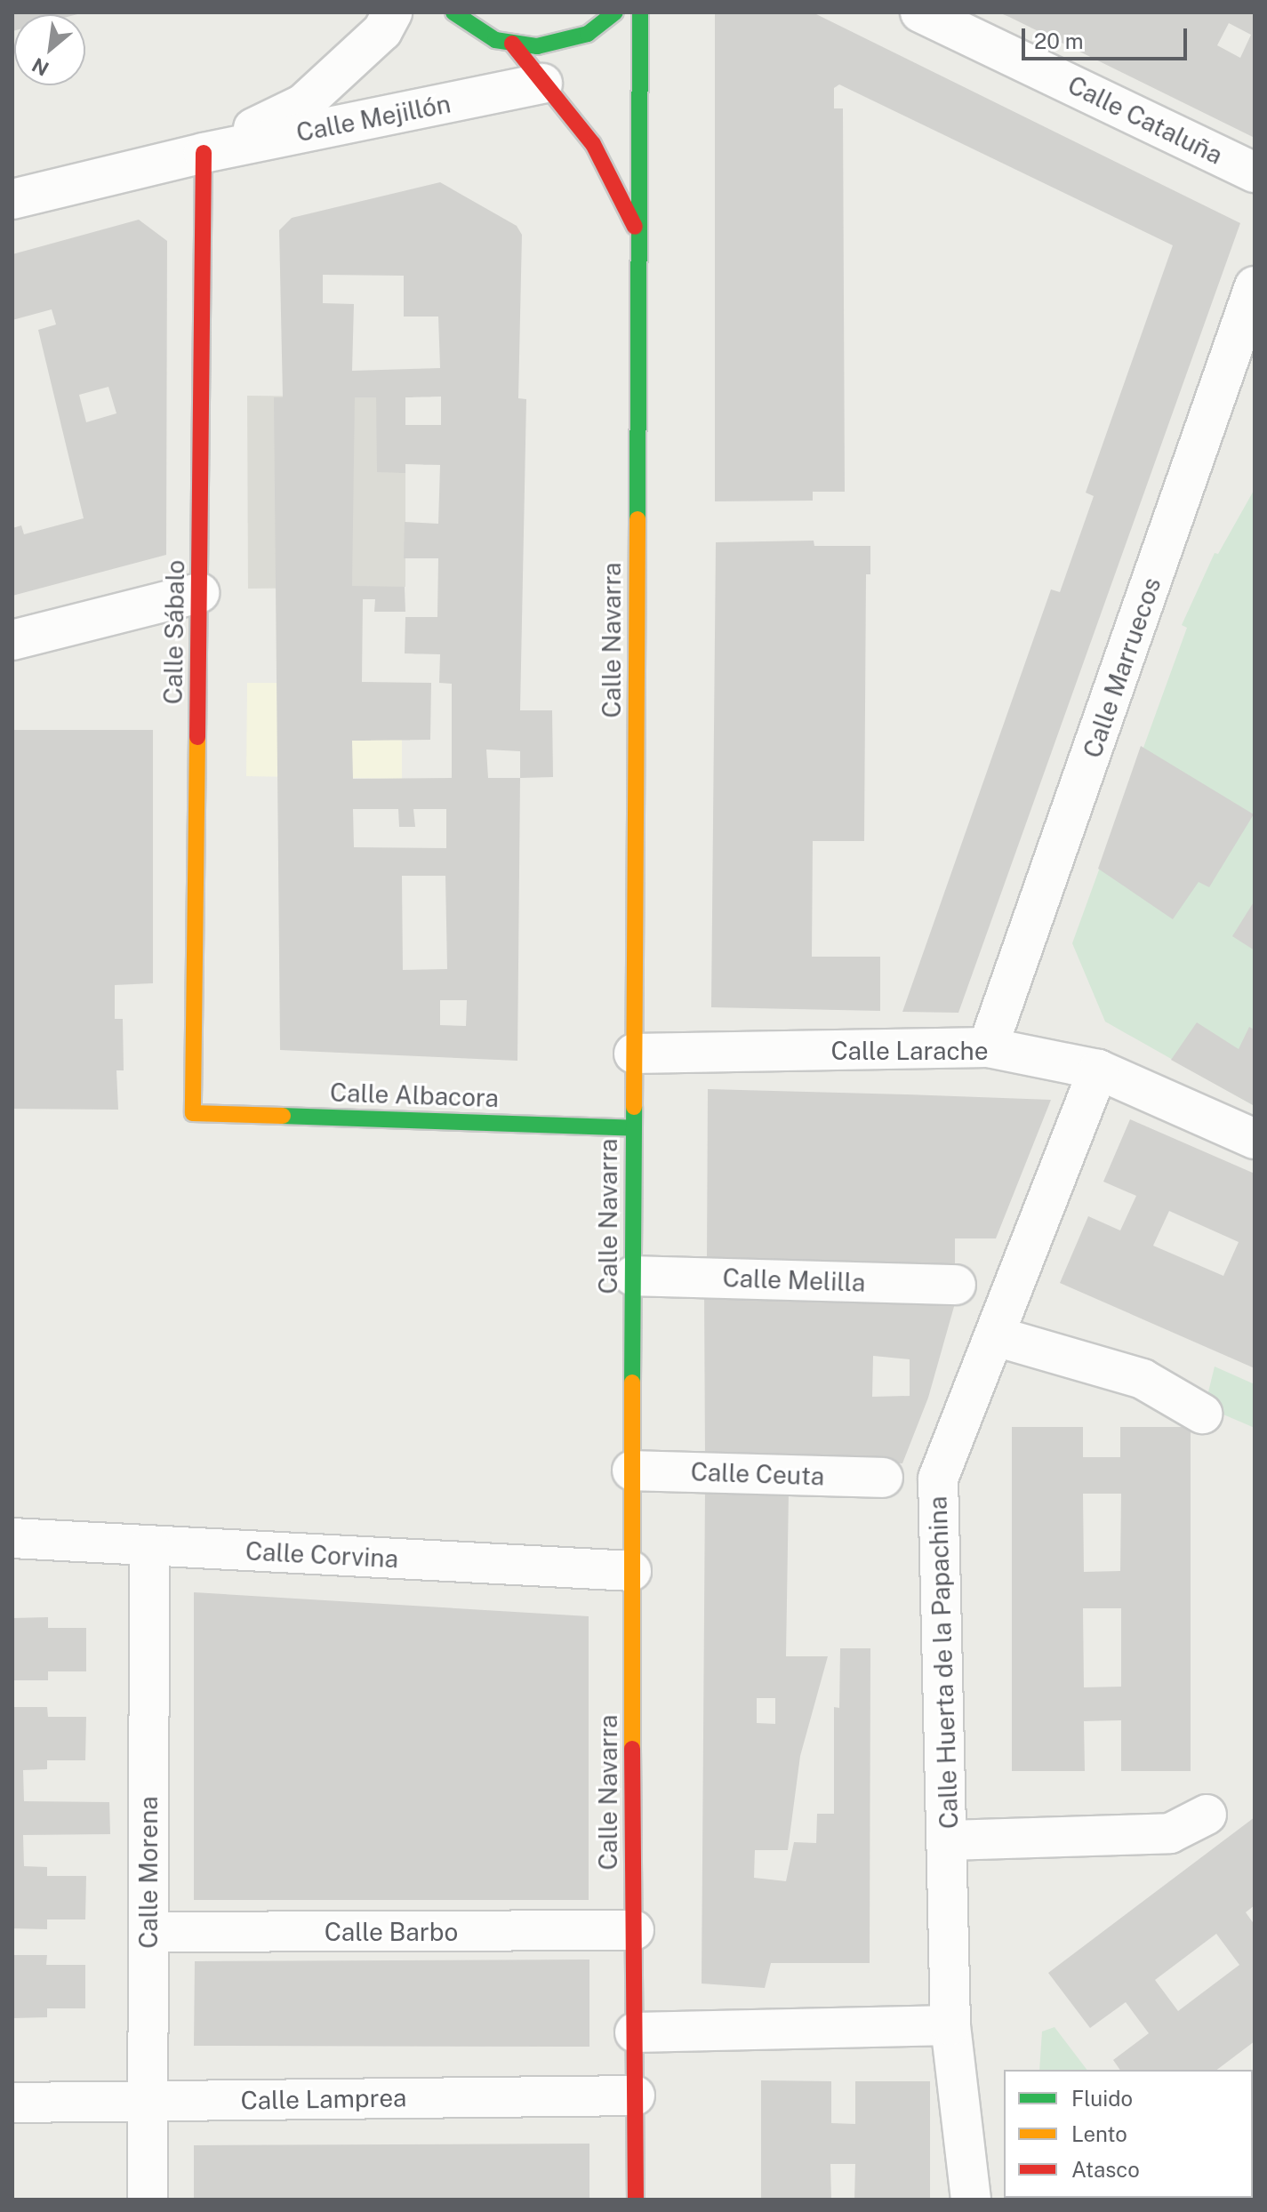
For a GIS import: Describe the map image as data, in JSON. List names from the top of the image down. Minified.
{"streets":{"street":["Calle Mejillón","Calle Cataluña","Calle Sábalo","Calle Navarra","Calle Marruecos","Calle Larache","Calle Albacora","Calle Melilla","Calle Ceuta","Calle Corvina","Calle Huerta de la Papachina","Calle Morena","Calle Barbo","Calle Lamprea"]},"crossings":[["Calle Mejillón","Calle Sábalo"],["Calle Mejillón","Calle Navarra"],["Calle Sábalo","Calle Albacora"],["Calle Navarra","Calle Larache"],["Calle Navarra","Calle Albacora"],["Calle Navarra","Calle Melilla"],["Calle Navarra","Calle Ceuta"],["Calle Navarra","Calle Corvina"],["Calle Navarra","Calle Barbo"],["Calle Navarra","Calle Lamprea"],["Calle Marruecos","Calle Larache"],["Calle Larache","Calle Huerta de la Papachina"],["Calle Melilla","Calle Huerta de la Papachina"],["Calle Ceuta","Calle Huerta de la Papachina"],["Calle Corvina","Calle Morena"],["Calle Morena","Calle Barbo"],["Calle Morena","Calle Lamprea"]],"legend":["Fluido","Lento","Atasco"],"scale_bar":"20 m","north":"bottom left"}
